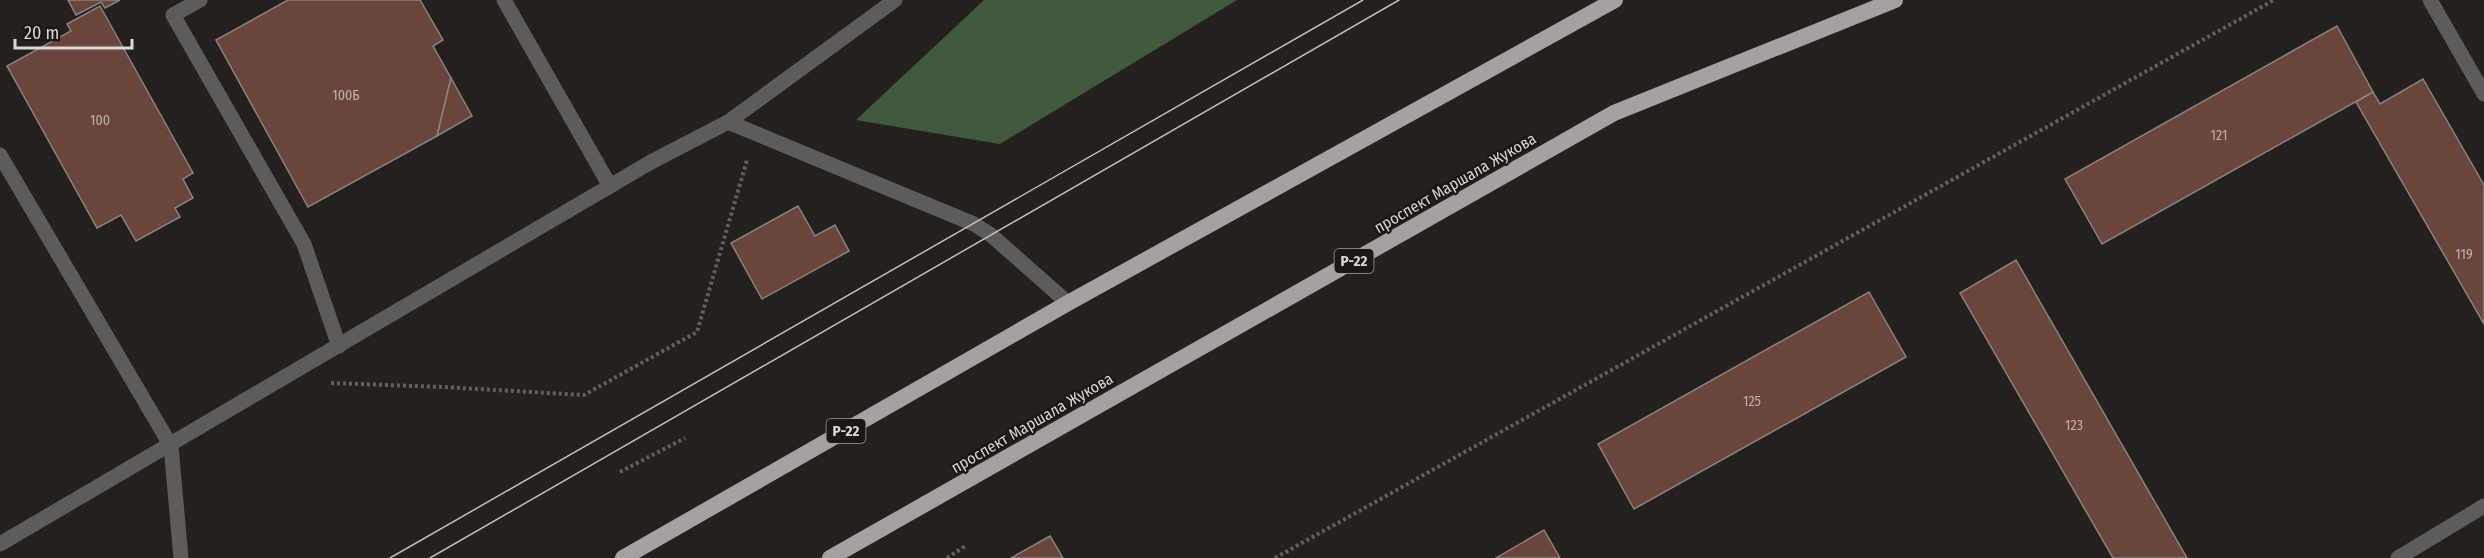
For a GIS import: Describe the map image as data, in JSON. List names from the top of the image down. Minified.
{"streets":{"highway":["проспект Маршала Жукова","Р-22"]},"house_numbers":["100Б","100","121","119","125","123"],"scale_bar":"20 m"}
